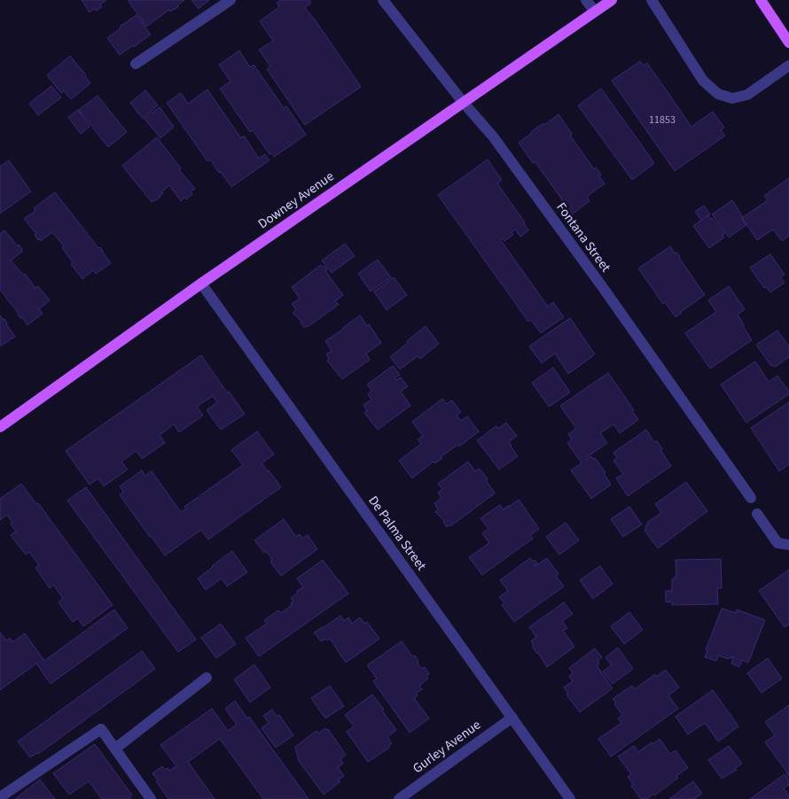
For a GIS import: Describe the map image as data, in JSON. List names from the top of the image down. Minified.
{"streets":{"main road":["Downey Avenue"],"street":["Fontana Street","De Palma Street","Gurley Avenue"]},"crossings":[["Downey Avenue","Fontana Street"],["Downey Avenue","De Palma Street"],["De Palma Street","Gurley Avenue"]],"house_numbers":["11853"]}
